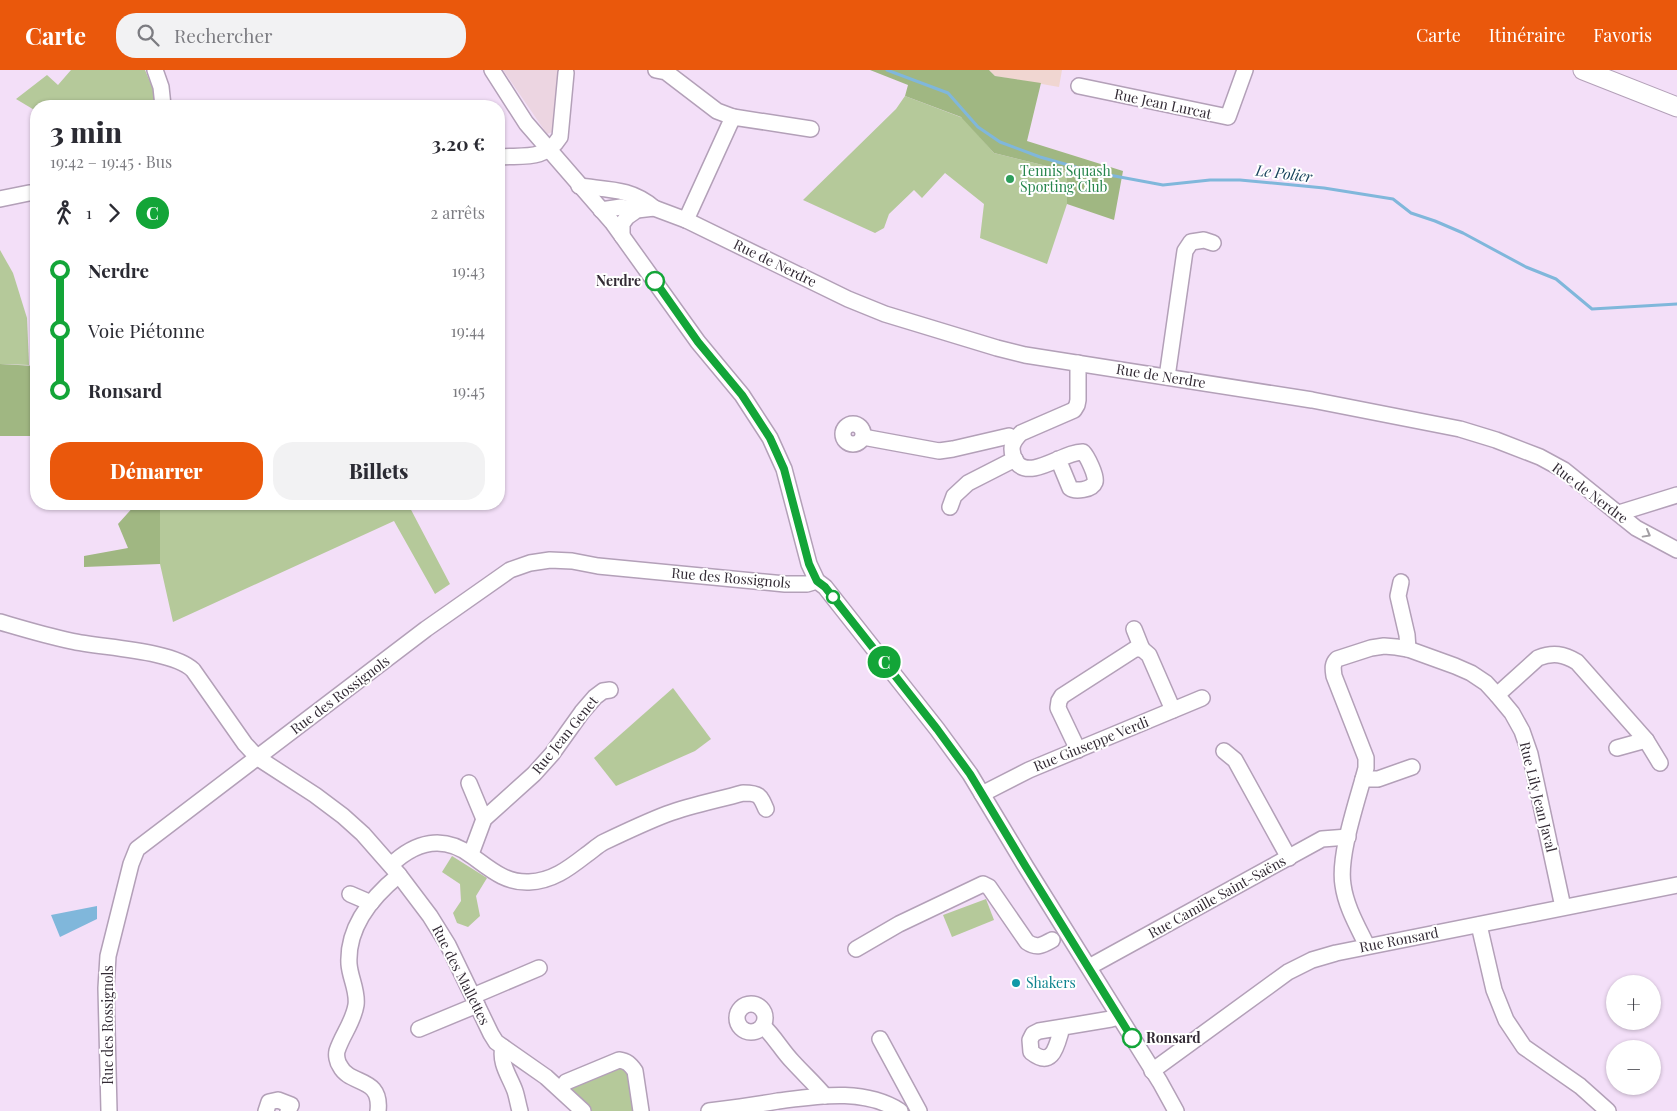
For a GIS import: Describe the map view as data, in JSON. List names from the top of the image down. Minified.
{"streets":{"street":["Rue Jean Lurcat","Rue de Nerdre","Rue des Rossignols","Rue Jean Genet","Rue Giuseppe Verdi","Rue Lily Jean Javal","Rue Camille Saint-Saëns","Rue Ronsard","Rue des Mallettes"]},"crossings":[["Rue des Rossignols","Rue des Mallettes"],["Rue Lily Jean Javal","Rue Ronsard"]],"water":["Le Polier"],"places":["Tennis Squash Sporting Club","Nerdre","Shakers","Ronsard"],"lines":["bus line C"],"page":{"header":"Carte","search":"Rechercher","nav":["Carte","Itinéraire","Favoris"],"on_map":"C","heading":["3 min","19:42 – 19:45 · Bus","3.20 €"],"legs":["1","C","2 arrêts"],"list":[{"name":"Nerdre","value":"19:43"},{"name":"Voie Piétonne","value":"19:44"},{"name":"Ronsard","value":"19:45"}],"buttons":["Démarrer","Billets"],"map_buttons":["+","−"]}}
